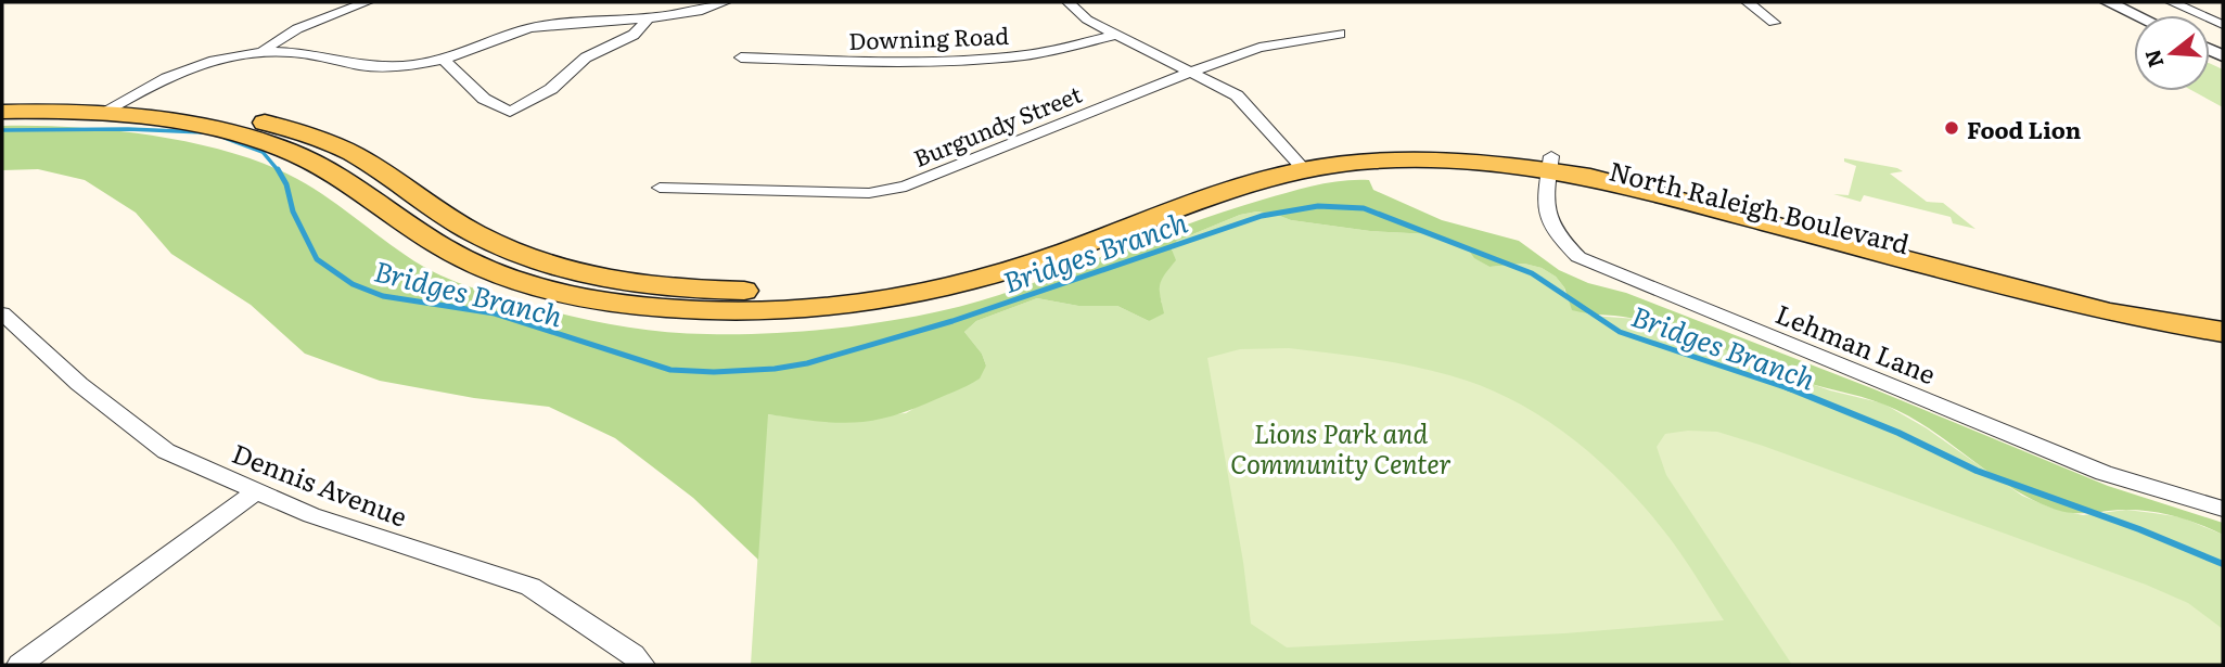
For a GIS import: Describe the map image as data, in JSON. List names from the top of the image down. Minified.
{"streets":{"main road":["North Raleigh Boulevard"],"street":["Downing Road","Burgundy Street","Lehman Lane","Dennis Avenue"]},"crossings":[["North Raleigh Boulevard","Lehman Lane"]],"water":["Bridges Branch"],"parks":["Lions Park and Community Center"],"places":["Food Lion"],"north":"left"}
